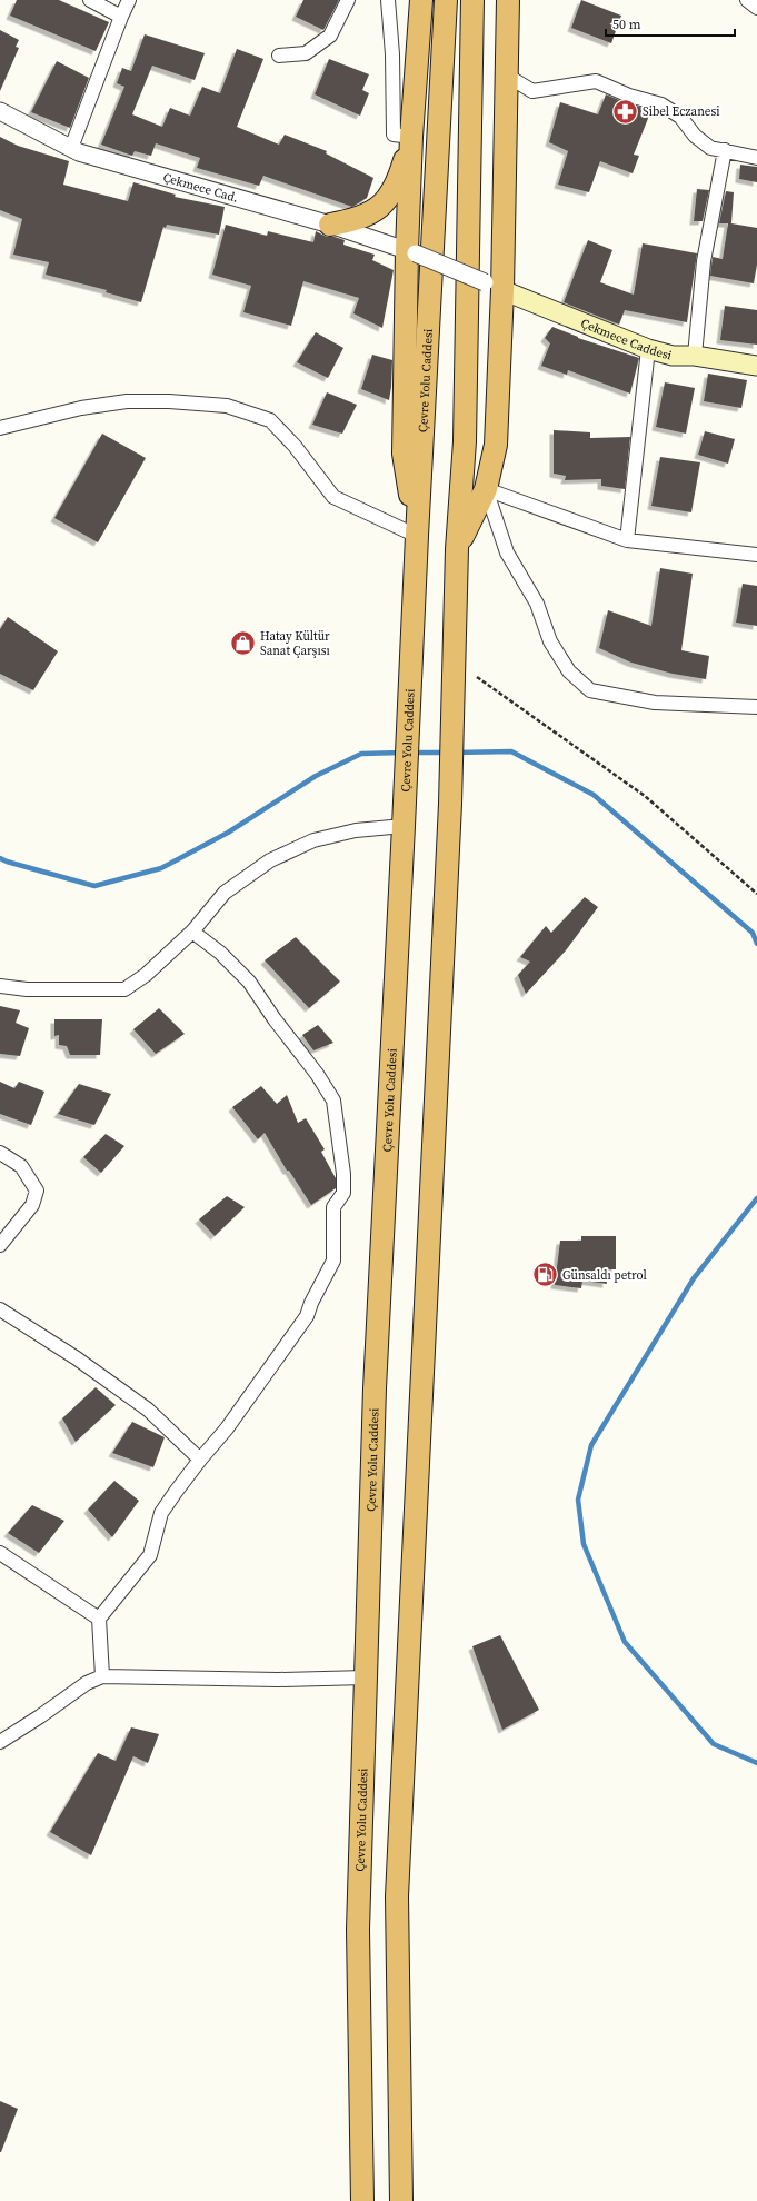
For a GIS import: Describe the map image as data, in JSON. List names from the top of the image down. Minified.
{"streets":{"highway":["Çevre Yolu Caddesi"],"main road":["Çekmece Caddesi"],"street":["Çekmece Cad."]},"crossings":[["Çekmece Cad.","Çekmece Caddesi"]],"places":{"pharmacy":["Sibel Eczanesi"],"shop":["Hatay Kültür Sanat Çarşısı"],"fuel station":["Günsaldı petrol"]},"scale_bar":"50 m"}
